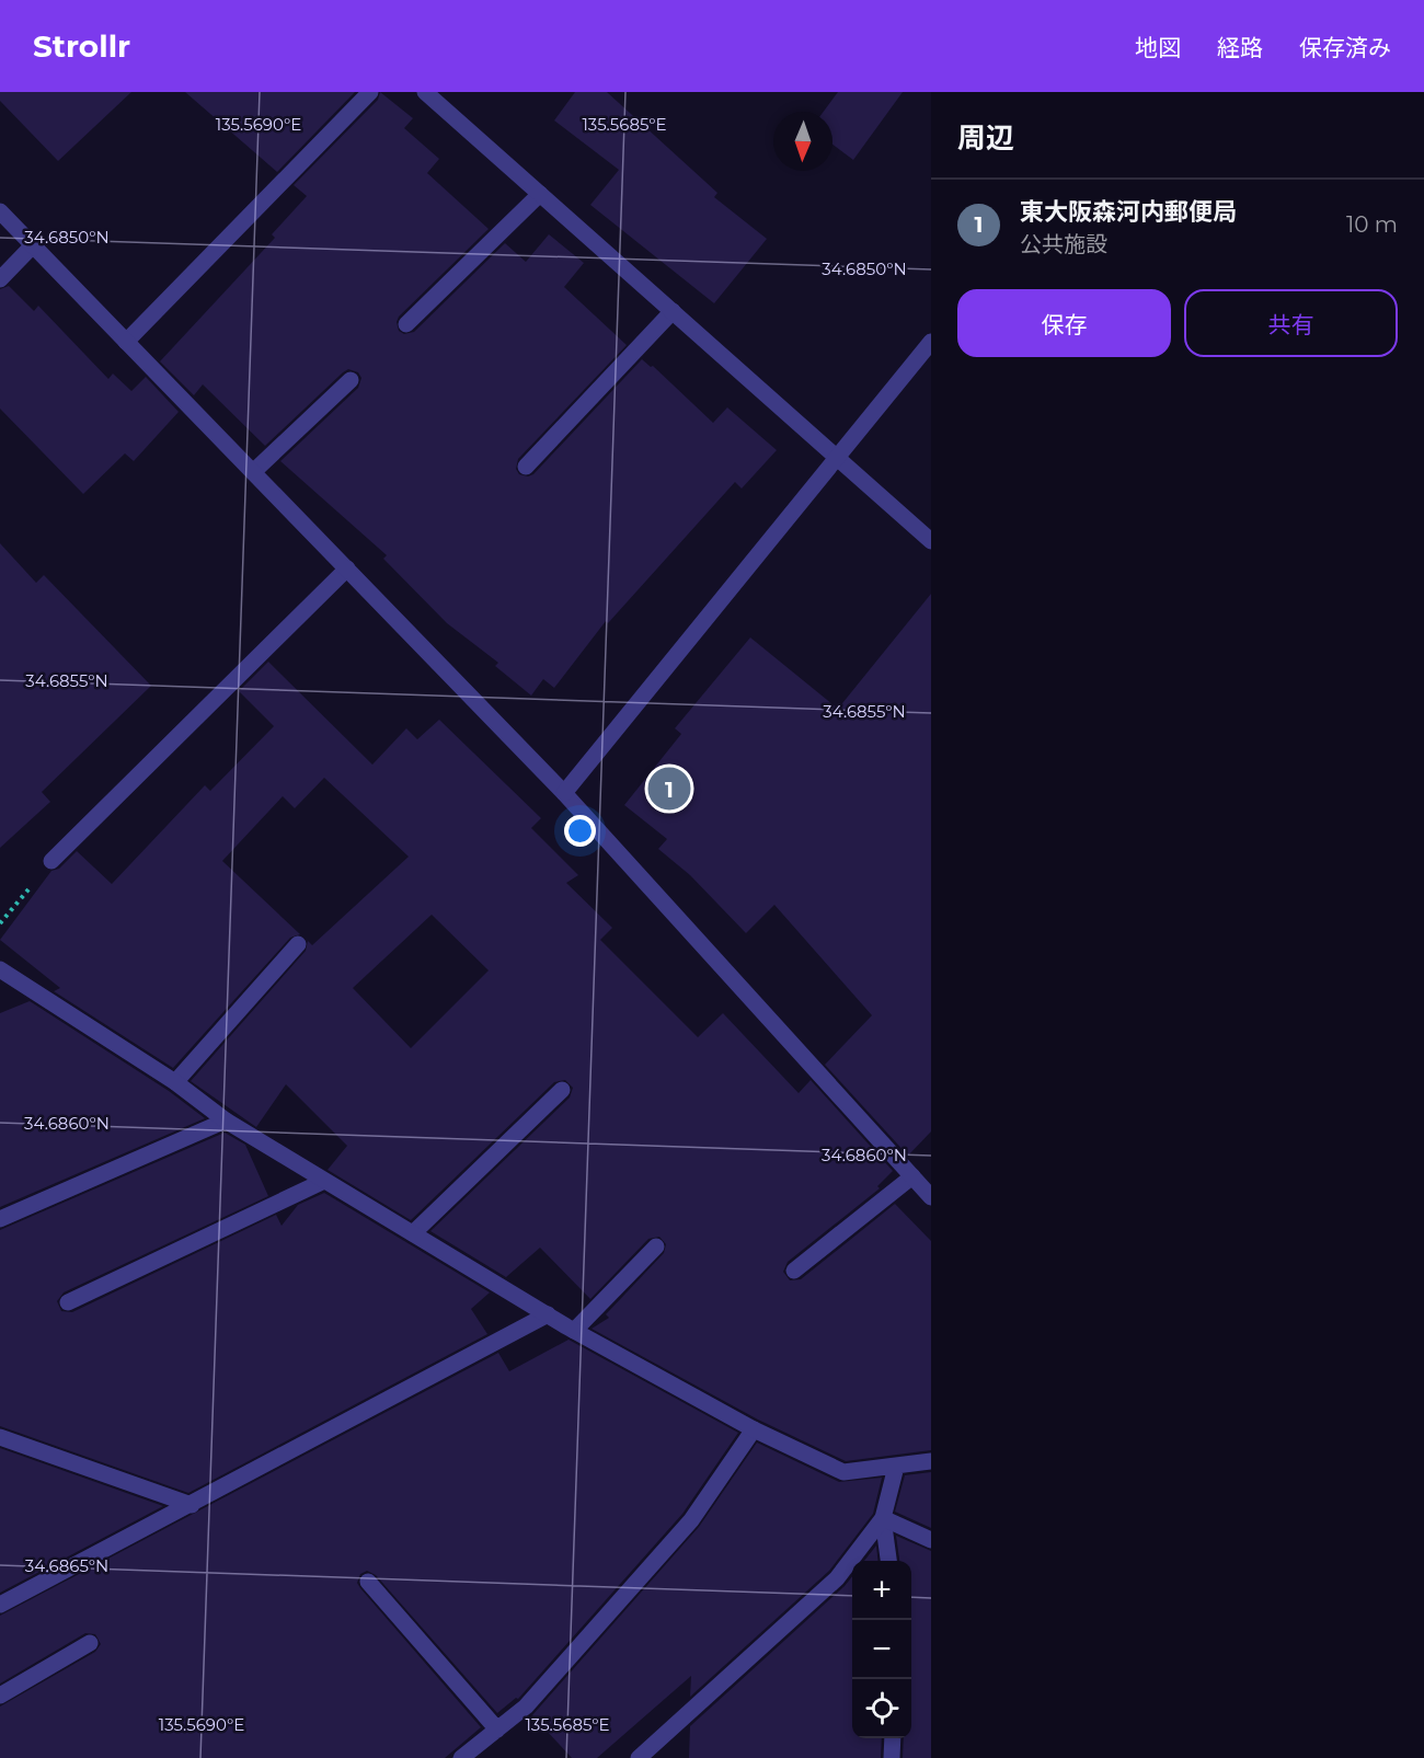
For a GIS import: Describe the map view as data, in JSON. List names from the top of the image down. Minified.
{"north":"bottom","page":{"header":"Strollr","nav":["地図","経路","保存済み"],"heading":"周辺","list":[{"mark":"1","name":"東大阪森河内郵便局","note":"公共施設","value":"10 m"}],"buttons":["保存","共有"],"pins":"1","map_buttons":["+","−"]},"coordinates":["135.5690°E","135.5685°E","34.6850°N","34.6855°N","34.6860°N","34.6865°N"]}
